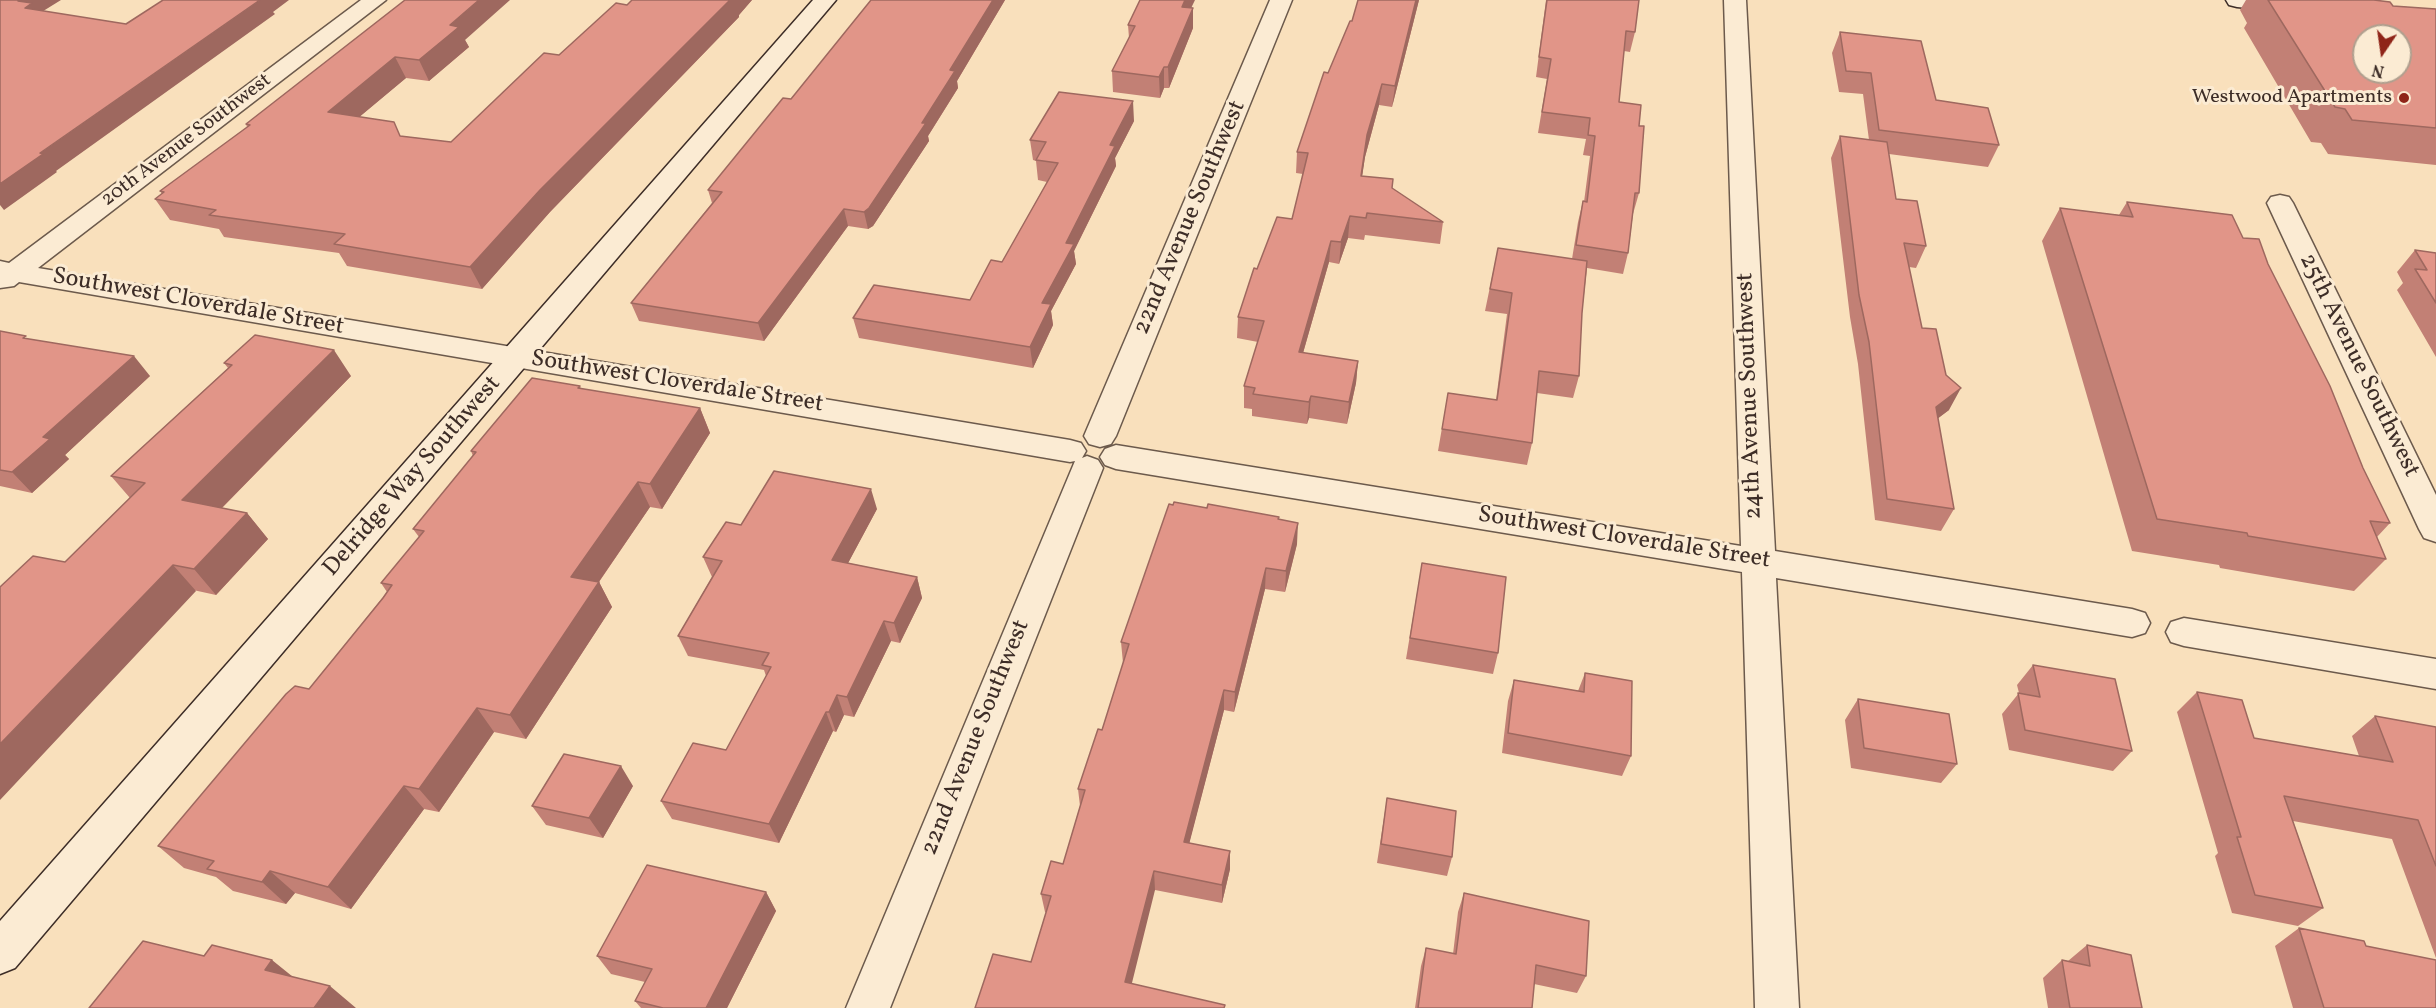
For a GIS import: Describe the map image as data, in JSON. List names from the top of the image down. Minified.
{"streets":{"street":["20th Avenue Southwest","22nd Avenue Southwest","Southwest Cloverdale Street","25th Avenue Southwest","24th Avenue Southwest","Delridge Way Southwest"]},"crossings":[["20th Avenue Southwest","Southwest Cloverdale Street"],["22nd Avenue Southwest","Southwest Cloverdale Street"],["Southwest Cloverdale Street","24th Avenue Southwest"],["Southwest Cloverdale Street","Delridge Way Southwest"]],"places":["Westwood Apartments"],"north":"bottom"}
